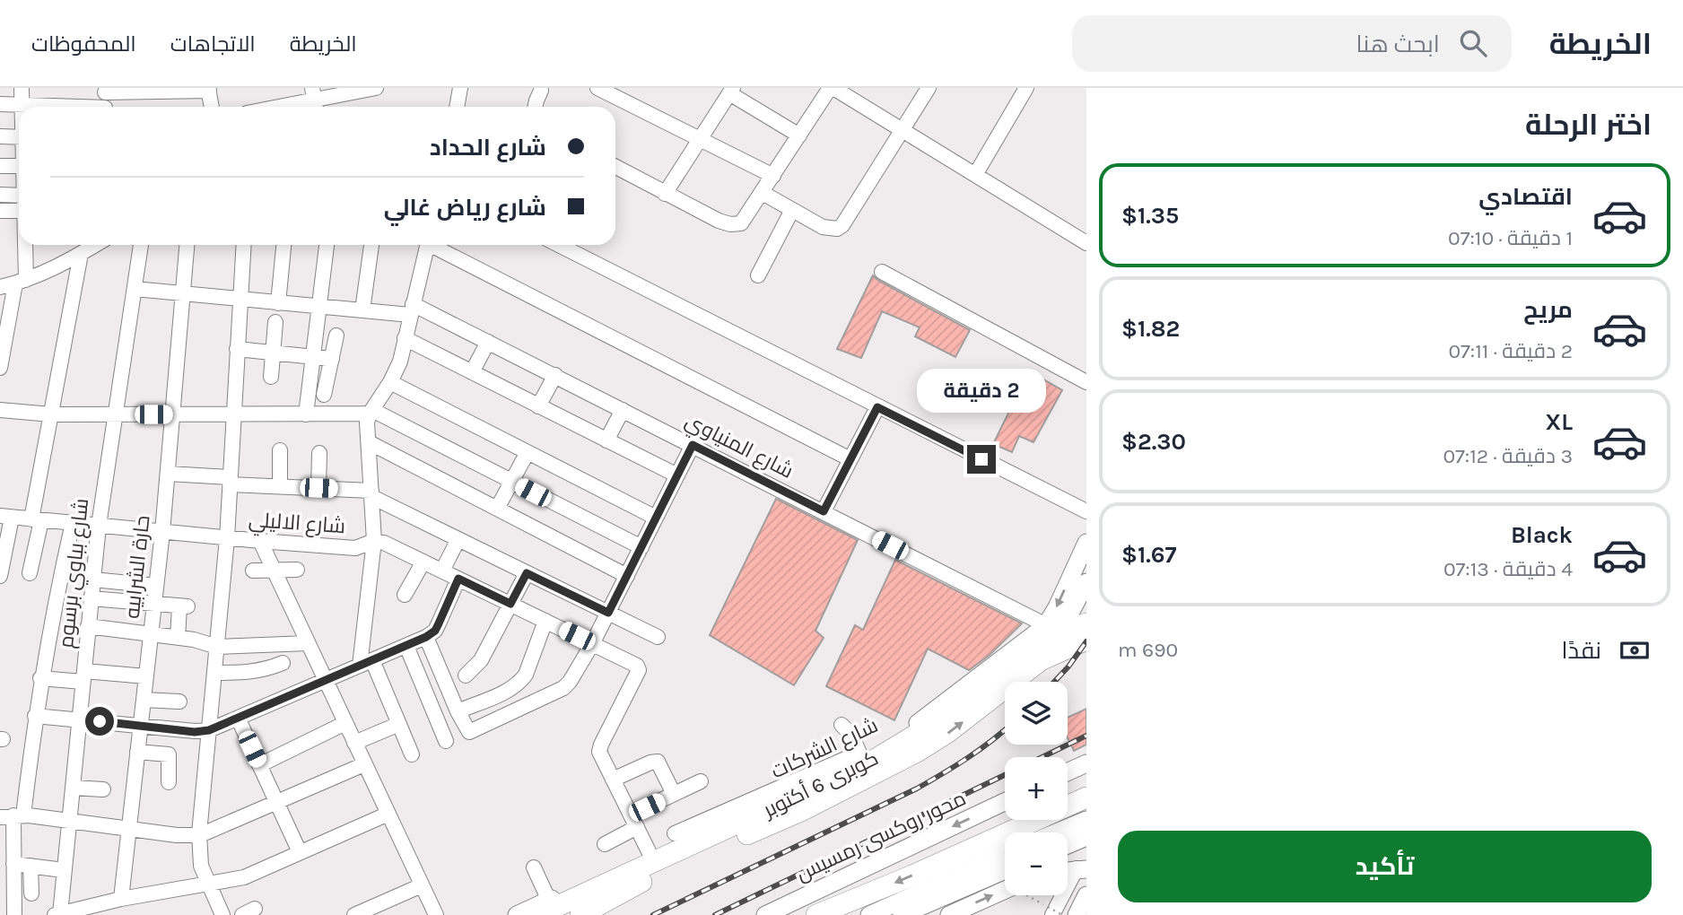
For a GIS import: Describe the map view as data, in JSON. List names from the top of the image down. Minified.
{"streets":{"highway":["كوبرى 6 أكتوبر"],"main road":["شارع الشركات","محور روكسى رمسيس"],"street":["شارع المنياوي","شارع الاليلي","حارة الشرابيه","شارع بباوي برسوم"]},"crossings":[["شارع المنياوي","شارع الشركات"],["شارع الاليلي","حارة الشرابيه"],["شارع الاليلي","شارع بباوي برسوم"],["شارع الشركات","كوبرى 6 أكتوبر"]],"page":{"header":"الخريطة","search":"ابحث هنا","nav":["الخريطة","الاتجاهات","المحفوظات"],"heading":"اختر الرحلة","banner":["شارع الحداد","شارع رياض غالي"],"list":[{"name":"اقتصادي","note":"1 دقيقة · 07:10","value":"$1.35"},{"name":"مريح","note":"2 دقيقة · 07:11","value":"$1.82"},{"name":"XL","note":"3 دقيقة · 07:12","value":"$2.30"},{"name":"Black","note":"4 دقيقة · 07:13","value":"$1.67"}],"bubble":"2 دقيقة","pay":["نقدًا","690 m"],"map_buttons":["+","−"],"buttons":"تأكيد"}}
